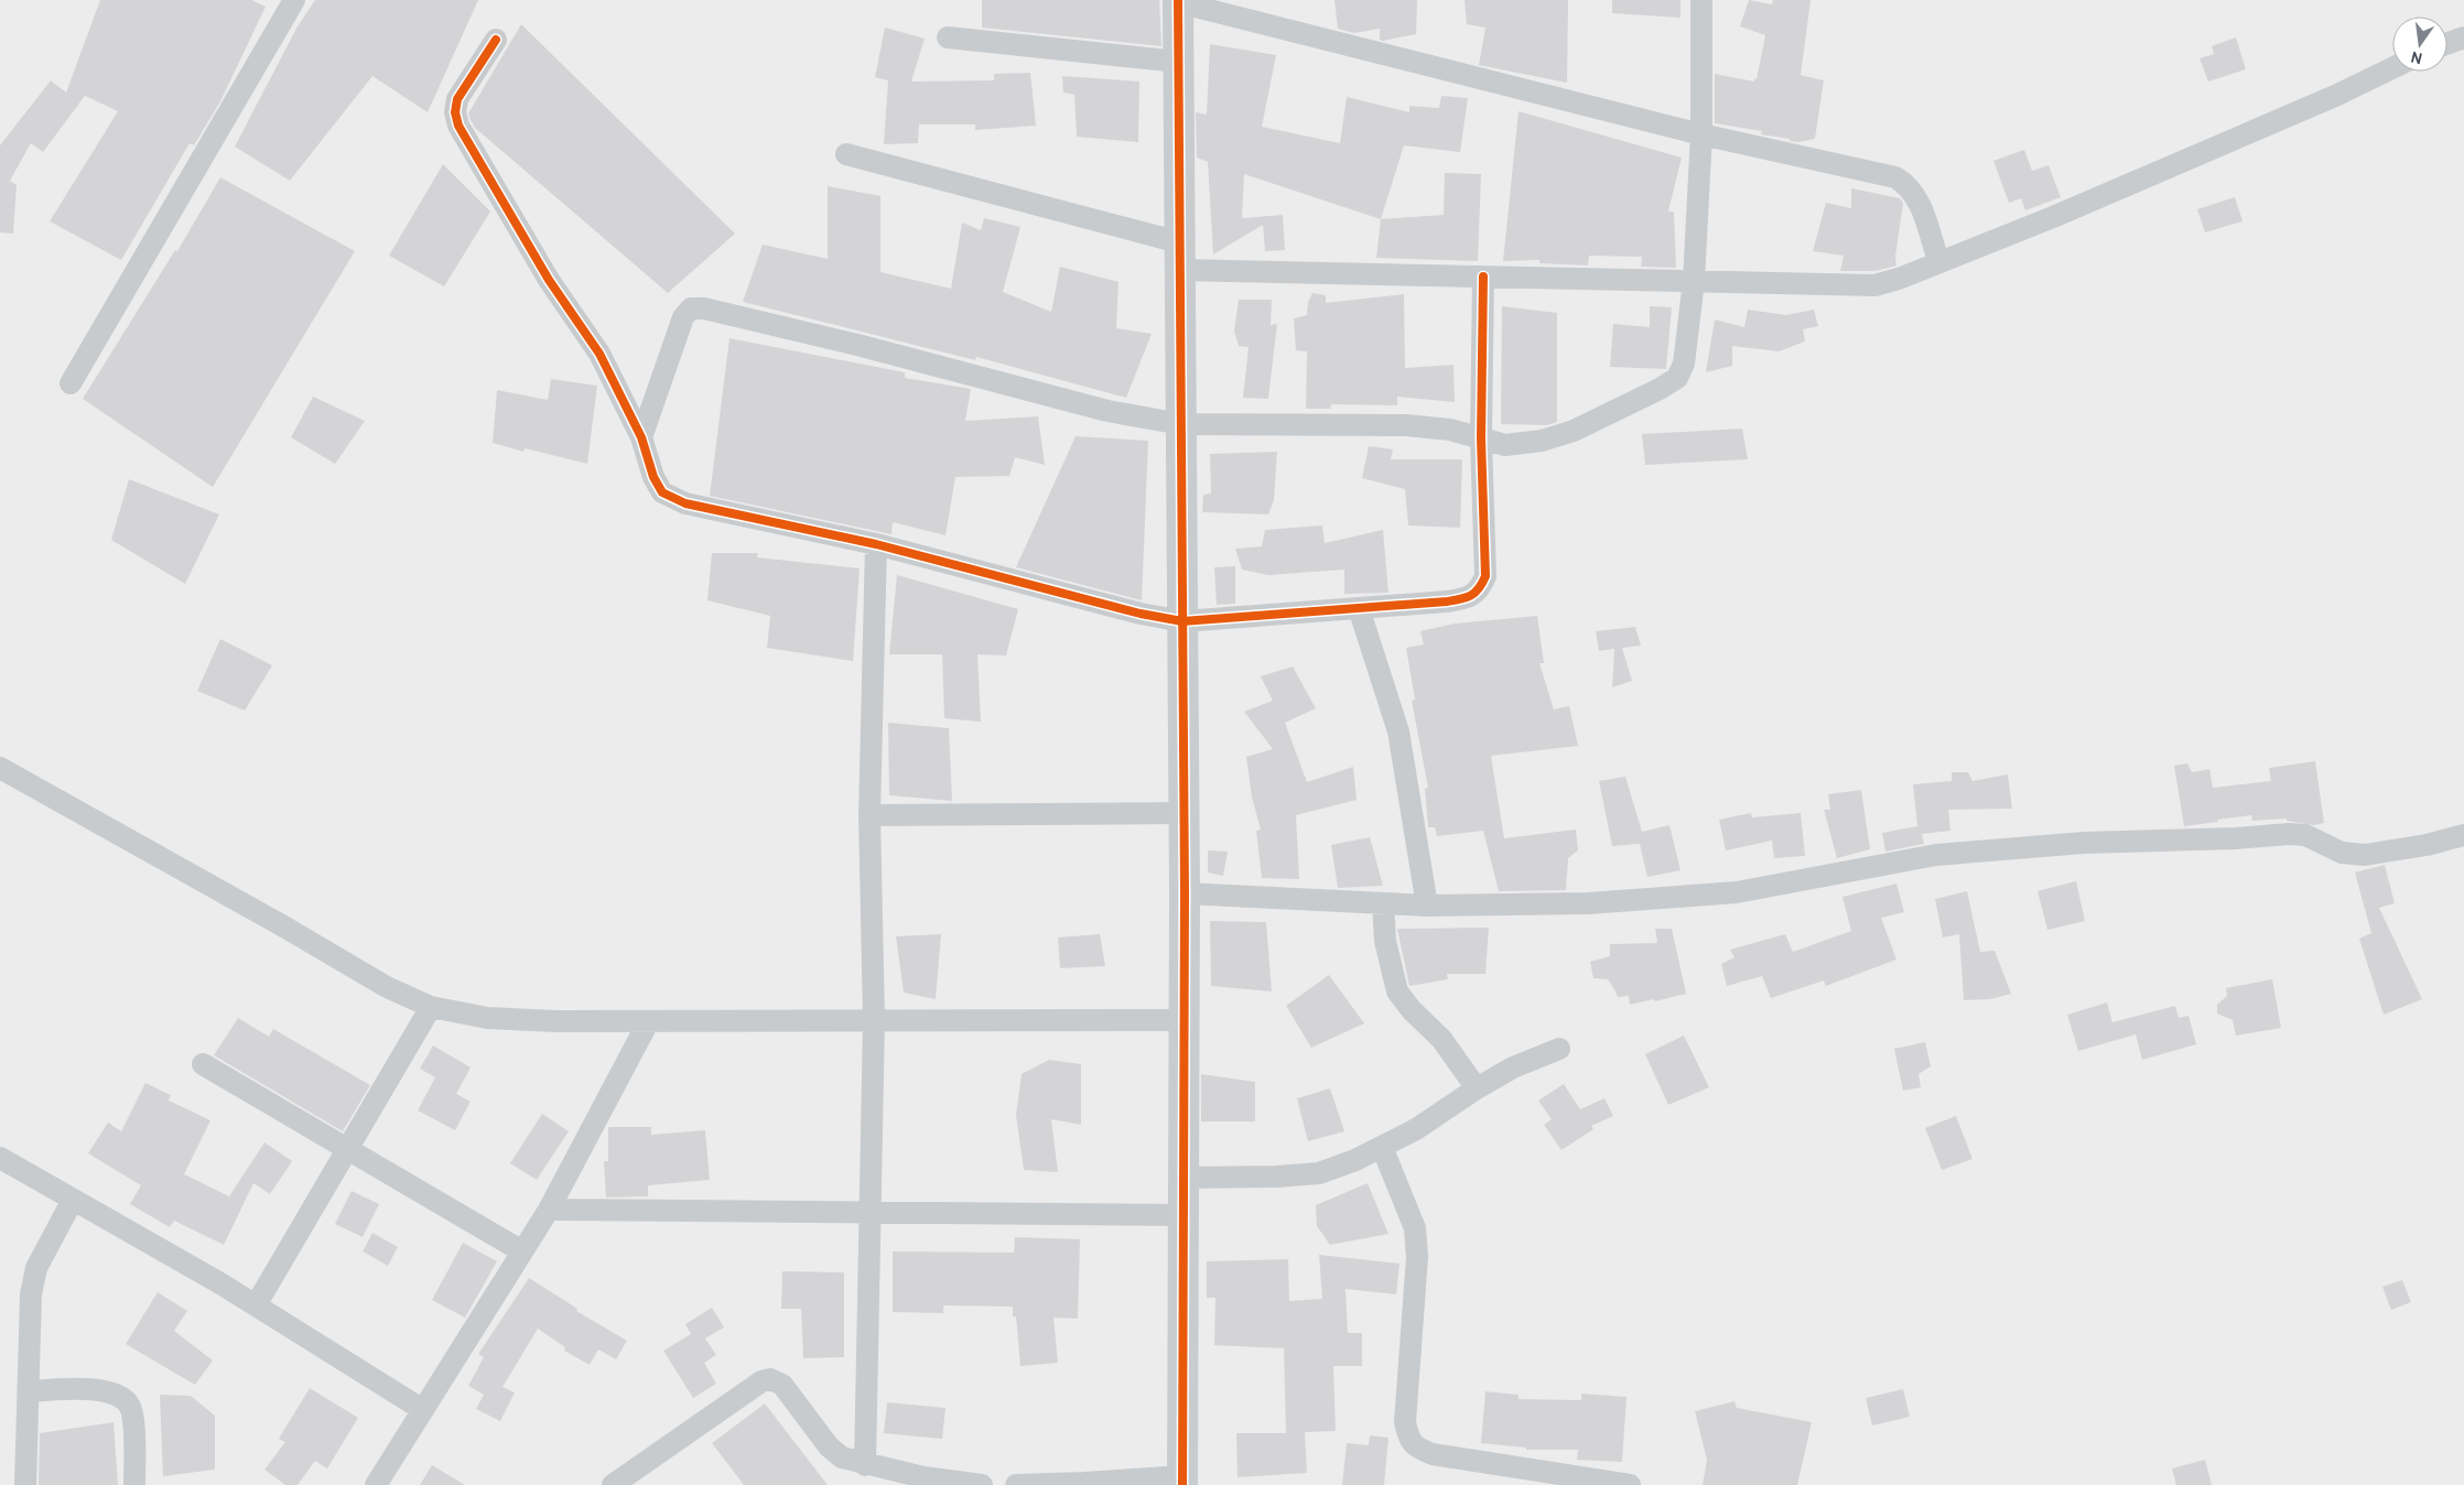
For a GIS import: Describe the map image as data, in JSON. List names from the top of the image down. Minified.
{"north":"bottom"}
